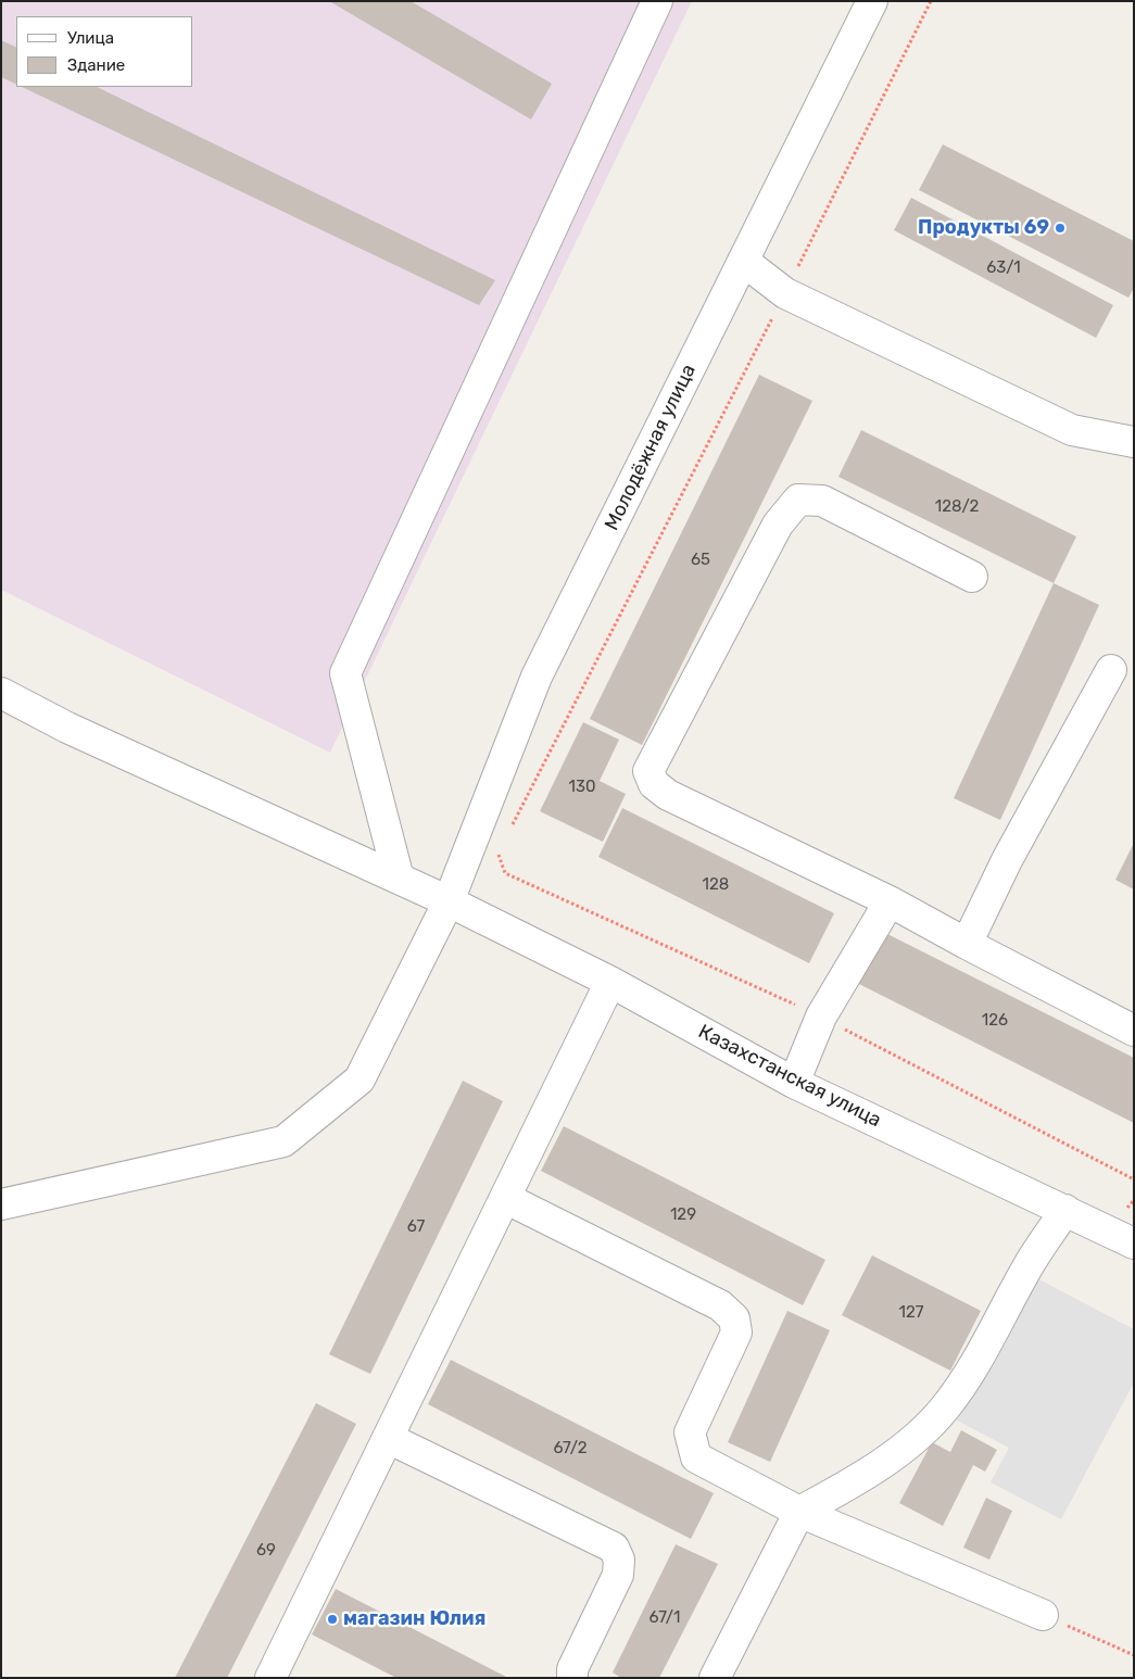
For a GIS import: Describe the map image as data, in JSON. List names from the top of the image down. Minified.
{"streets":{"street":["Молодёжная улица","Казахстанская улица"]},"crossings":[["Молодёжная улица","Казахстанская улица"]],"places":["Продукты 69","магазин Юлия"],"house_numbers":["63/1","128/2","65","130","128","126","129","67","127","67/2","69","67/1"],"legend":["Улица","Здание"]}
